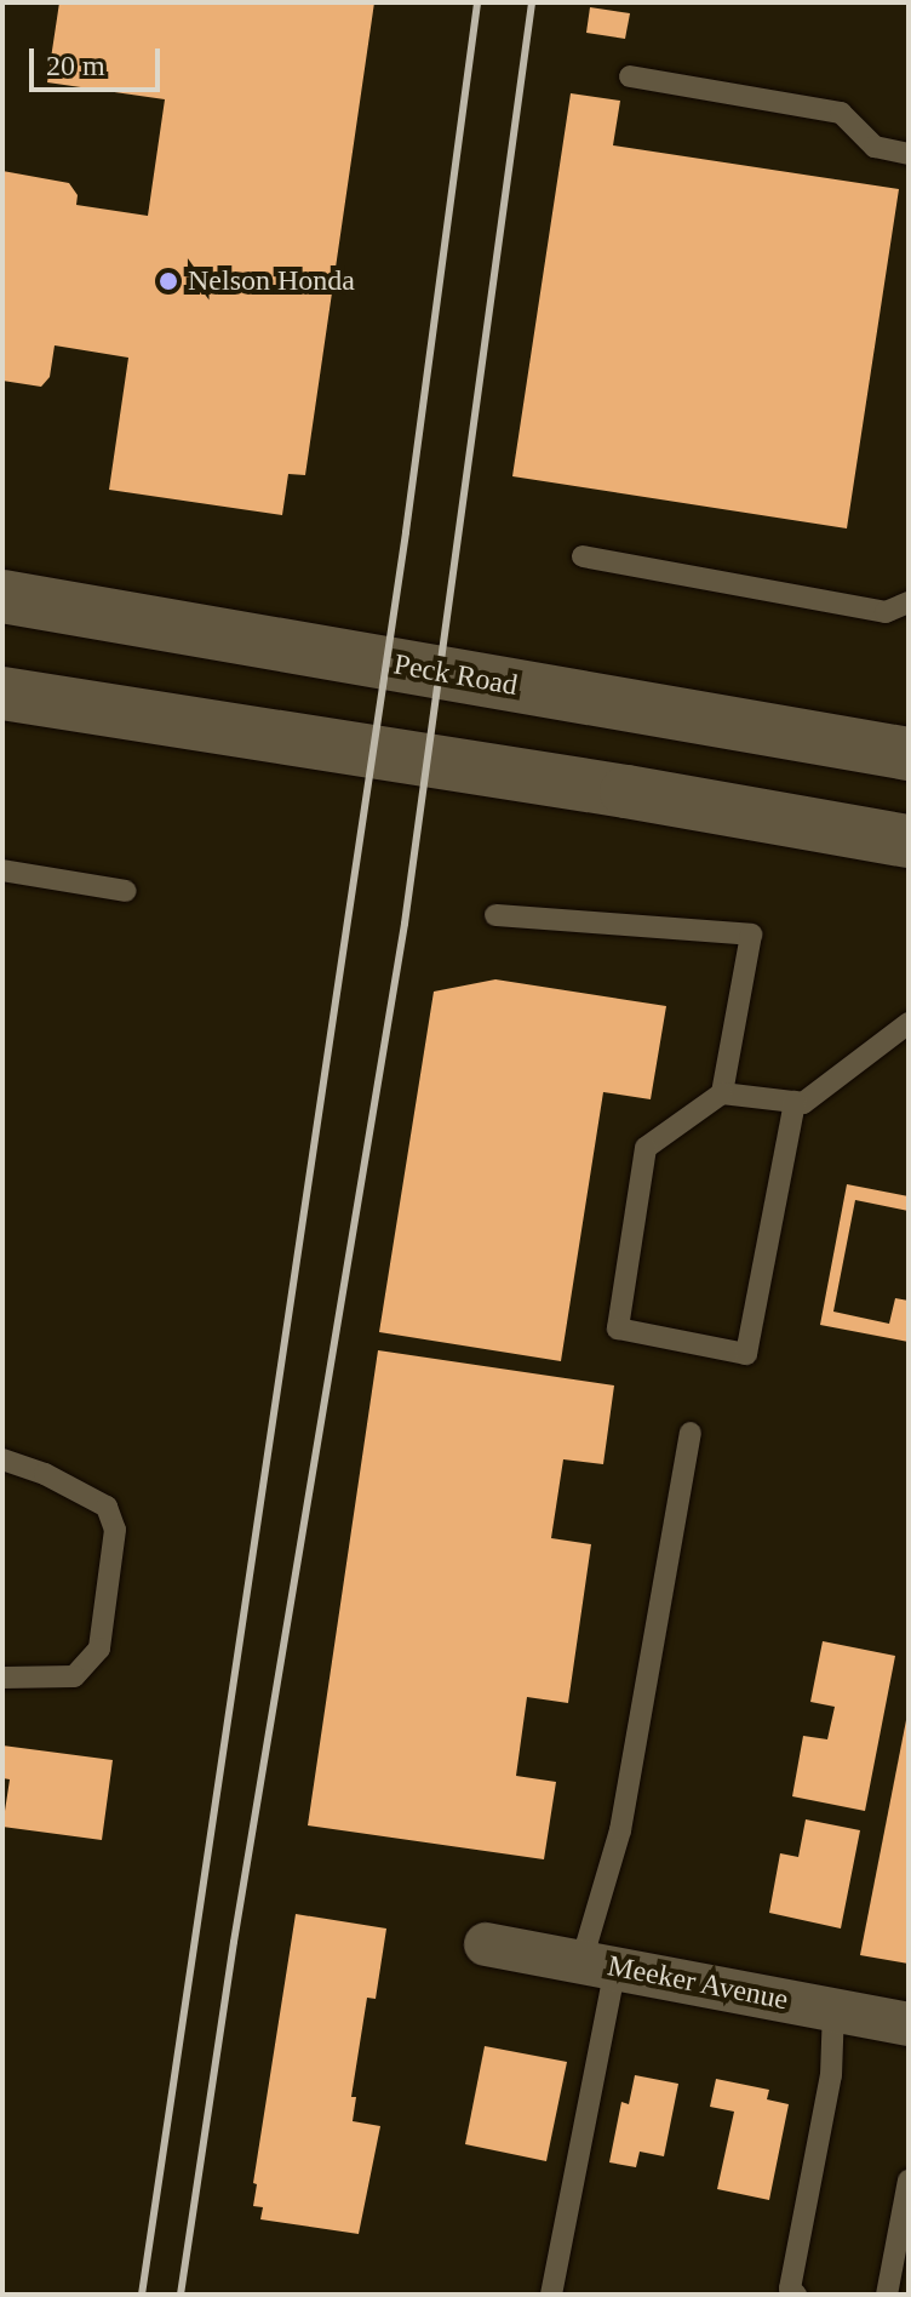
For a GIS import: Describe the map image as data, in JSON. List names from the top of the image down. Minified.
{"streets":{"main road":["Peck Road"],"street":["Meeker Avenue"]},"places":["Nelson Honda"],"scale_bar":"20 m"}
